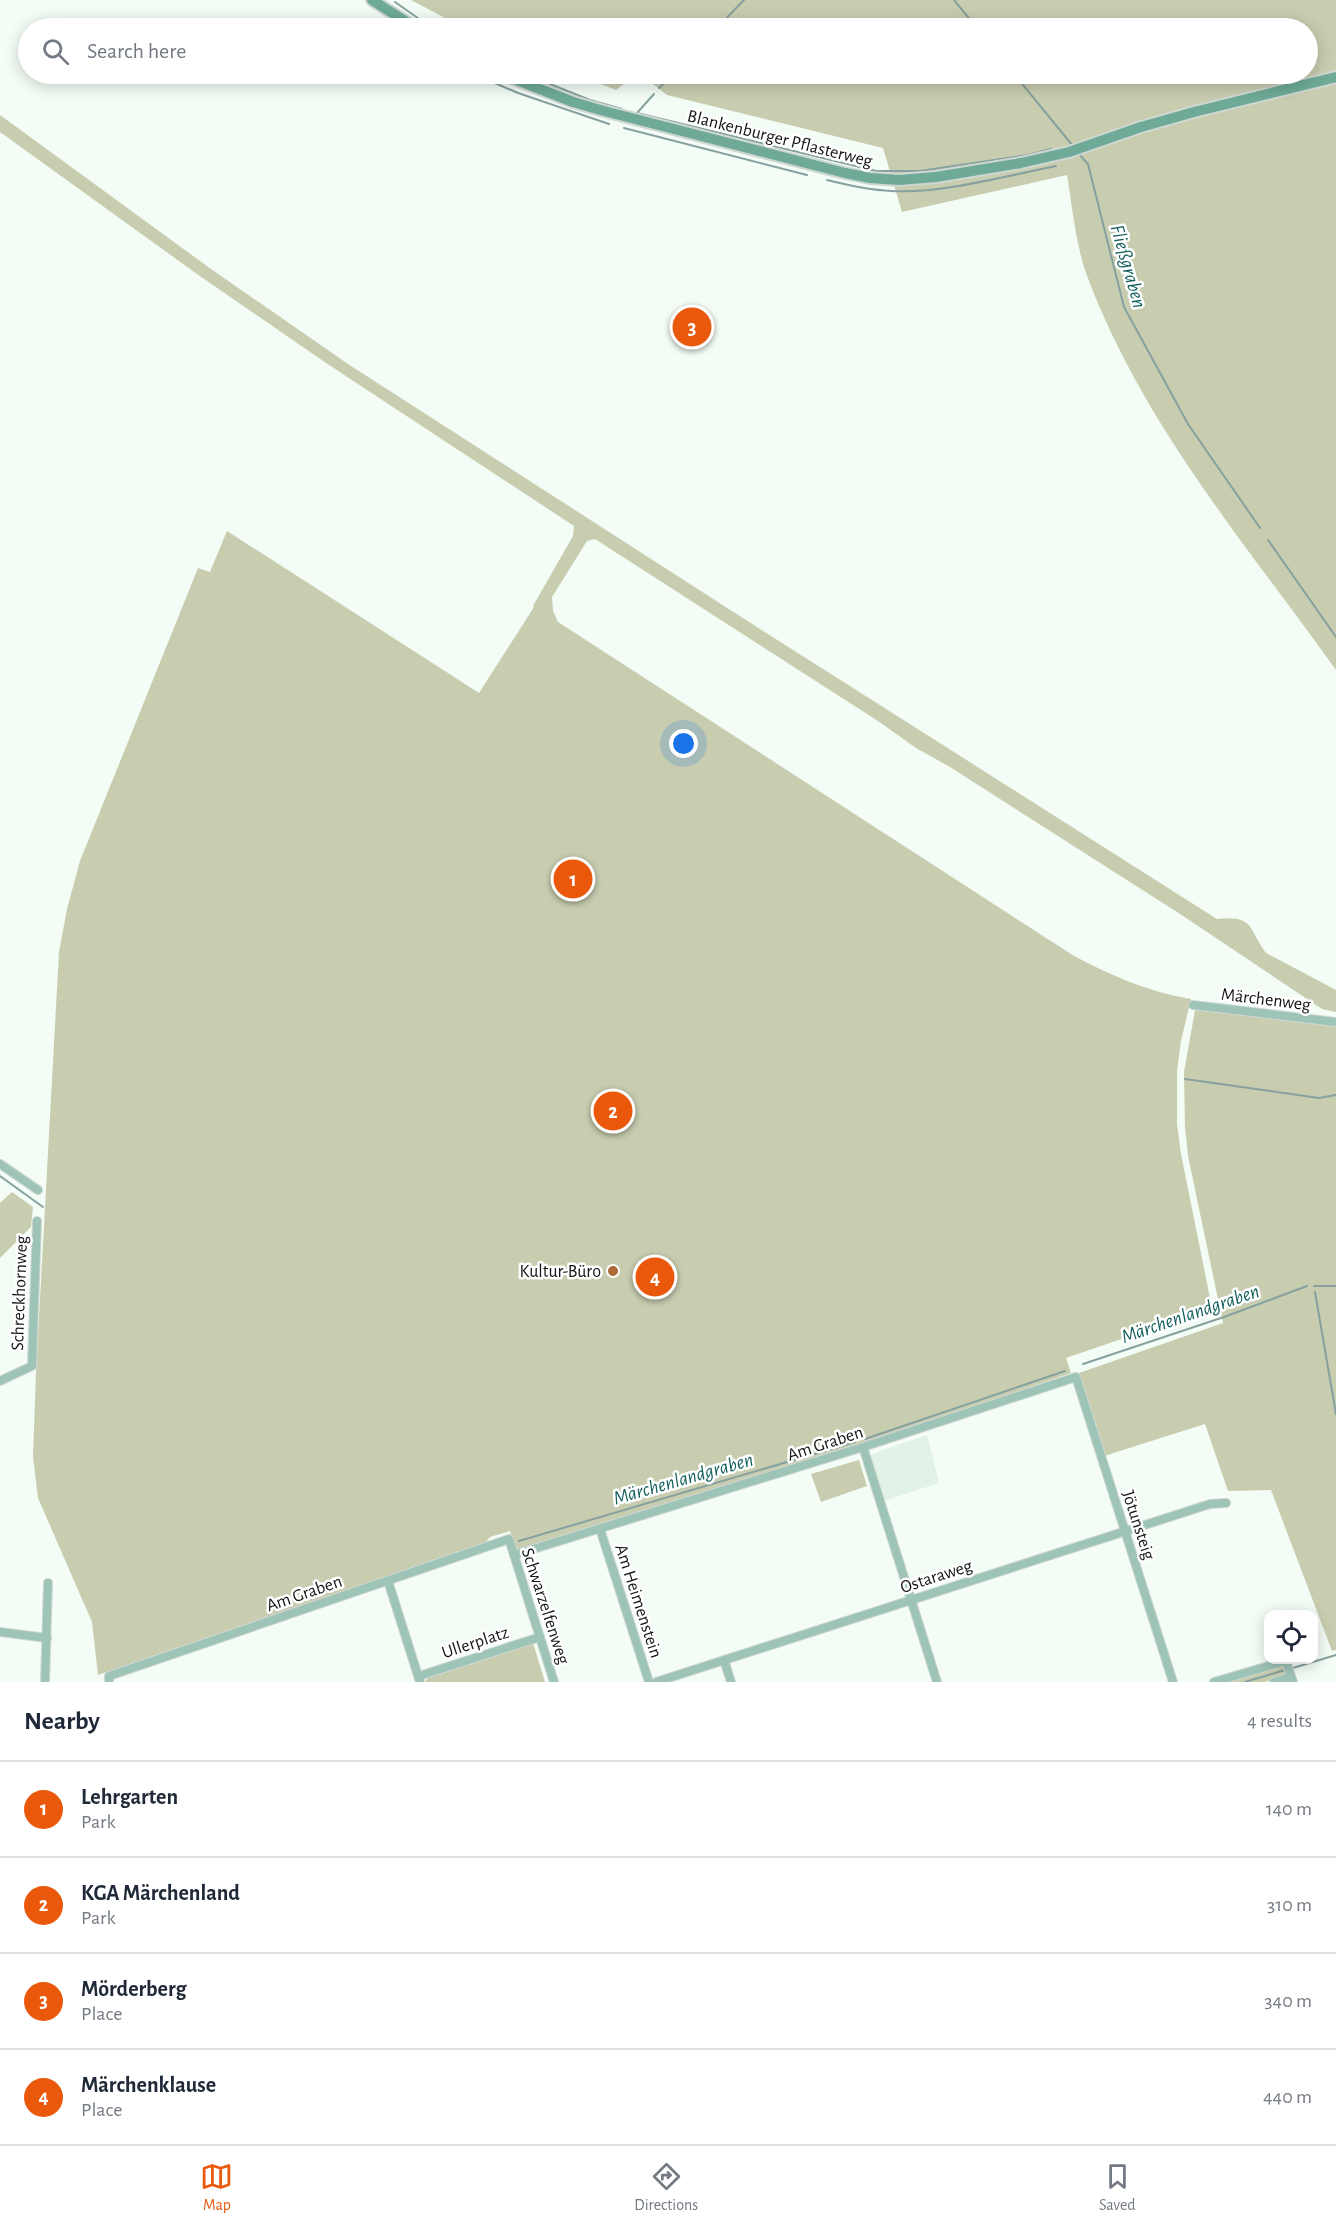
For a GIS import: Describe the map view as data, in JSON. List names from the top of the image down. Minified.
{"streets":{"main road":["Blankenburger Pflasterweg"],"street":["Märchenweg","Schreckhornweg","Am Graben","Jötunsteig","Ostaraweg","Am Heimenstein","Schwarzelfenweg","Ullerplatz"]},"crossings":[["Am Graben","Jötunsteig"],["Am Graben","Am Heimenstein"],["Am Graben","Schwarzelfenweg"],["Jötunsteig","Ostaraweg"],["Schwarzelfenweg","Ullerplatz"]],"water":["Fließgraben","Märchenlandgraben"],"places":["Kultur-Büro"],"page":{"search":"Search here","pins":["3","1","2","4"],"heading":["Nearby","4 results"],"list":[{"mark":"1","name":"Lehrgarten","note":"Park","value":"140 m"},{"mark":"2","name":"KGA Märchenland","note":"Park","value":"310 m"},{"mark":"3","name":"Mörderberg","note":"Place","value":"340 m"},{"mark":"4","name":"Märchenklause","note":"Place","value":"440 m"}],"nav":["Map","Directions","Saved"]}}
